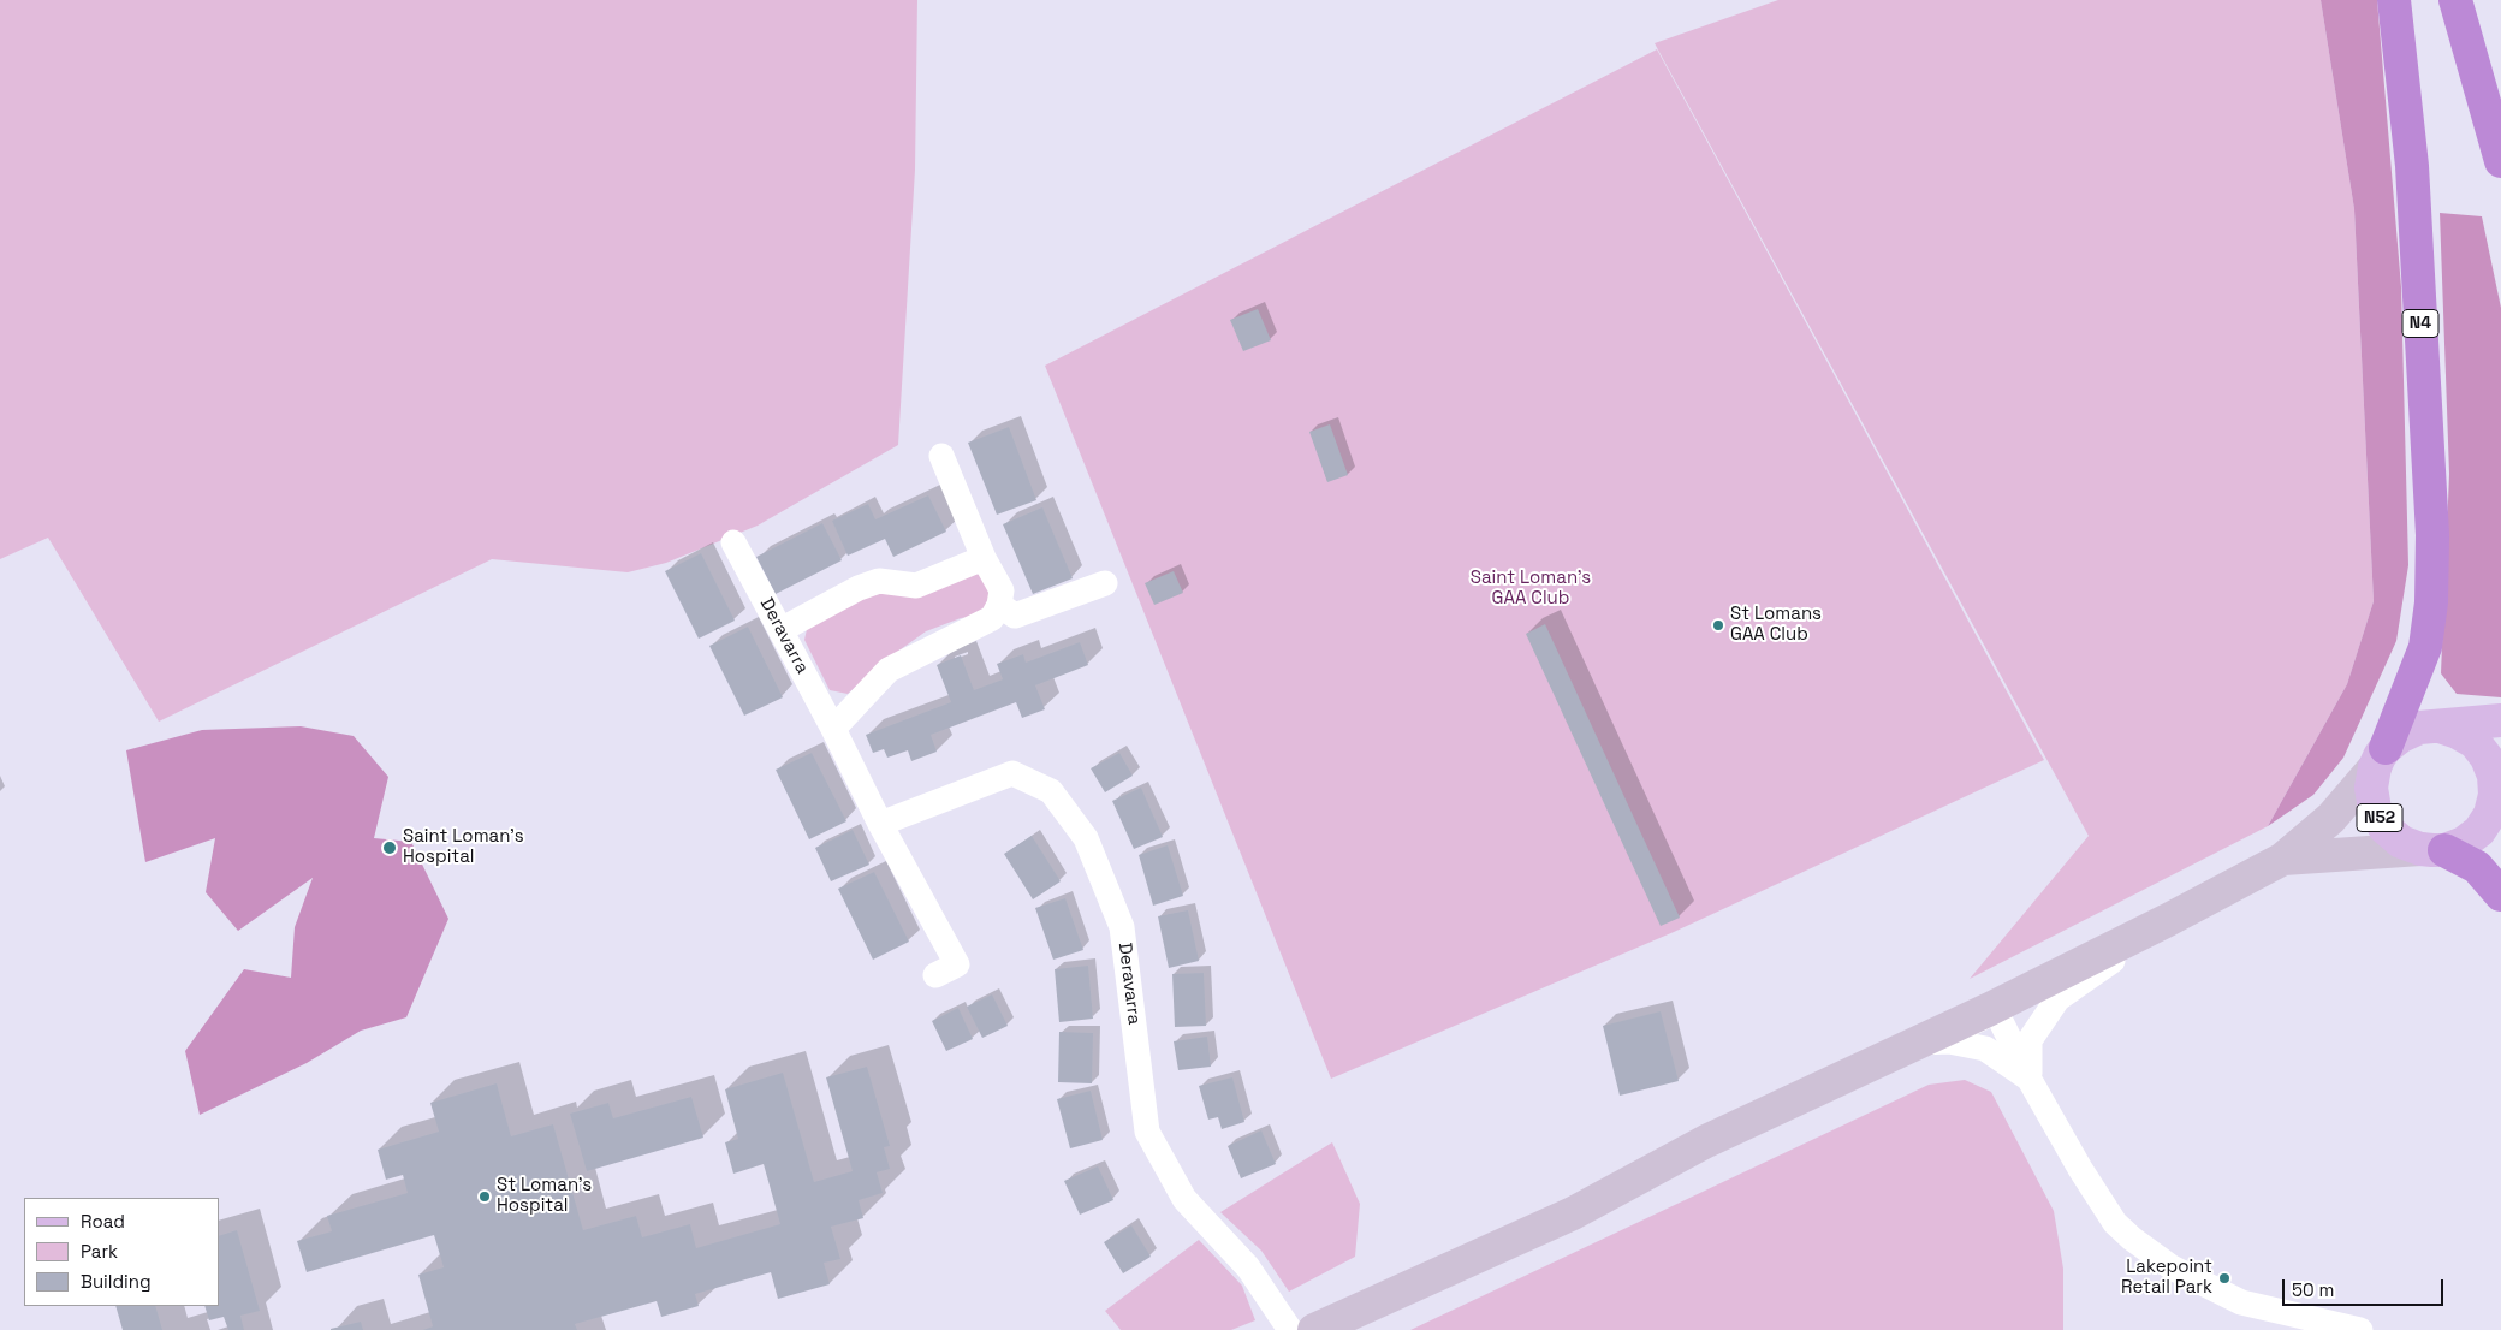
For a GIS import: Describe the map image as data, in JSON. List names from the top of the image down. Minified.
{"streets":{"highway":["N4"],"main road":["N52"],"street":["Deravarra"]},"crossings":[["N4","N52"]],"parks":["Saint Loman's GAA Club"],"places":["St Lomans GAA Club","Saint Loman's Hospital","St Loman's Hospital","Lakepoint Retail Park"],"legend":["Road","Park","Building"],"scale_bar":"50 m"}
